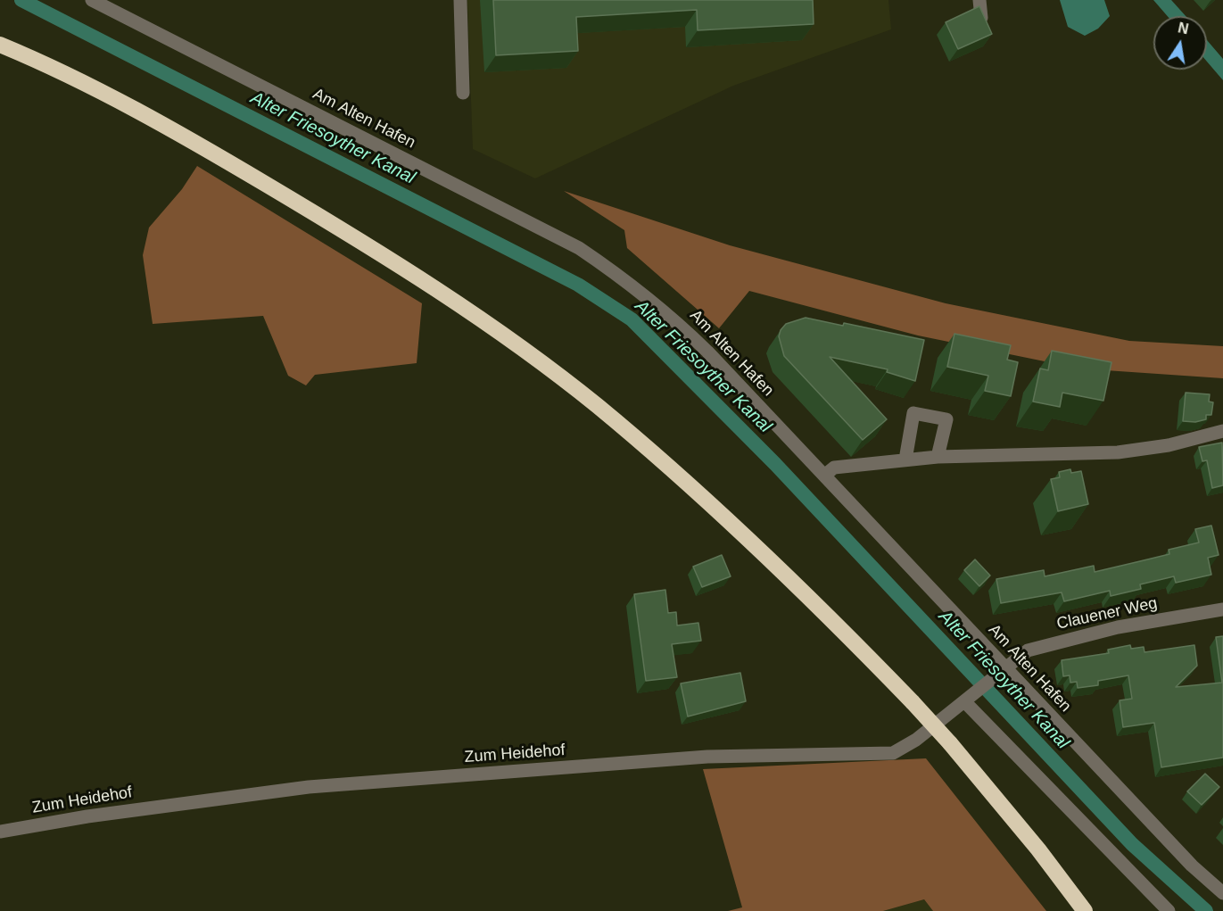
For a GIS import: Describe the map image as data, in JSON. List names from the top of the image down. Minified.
{"streets":{"street":["Am Alten Hafen","Clauener Weg","Zum Heidehof"]},"crossings":[["Am Alten Hafen","Clauener Weg"],["Am Alten Hafen","Zum Heidehof"],["Clauener Weg","Zum Heidehof"]],"water":["Alter Friesoyther Kanal"],"north":"top"}
